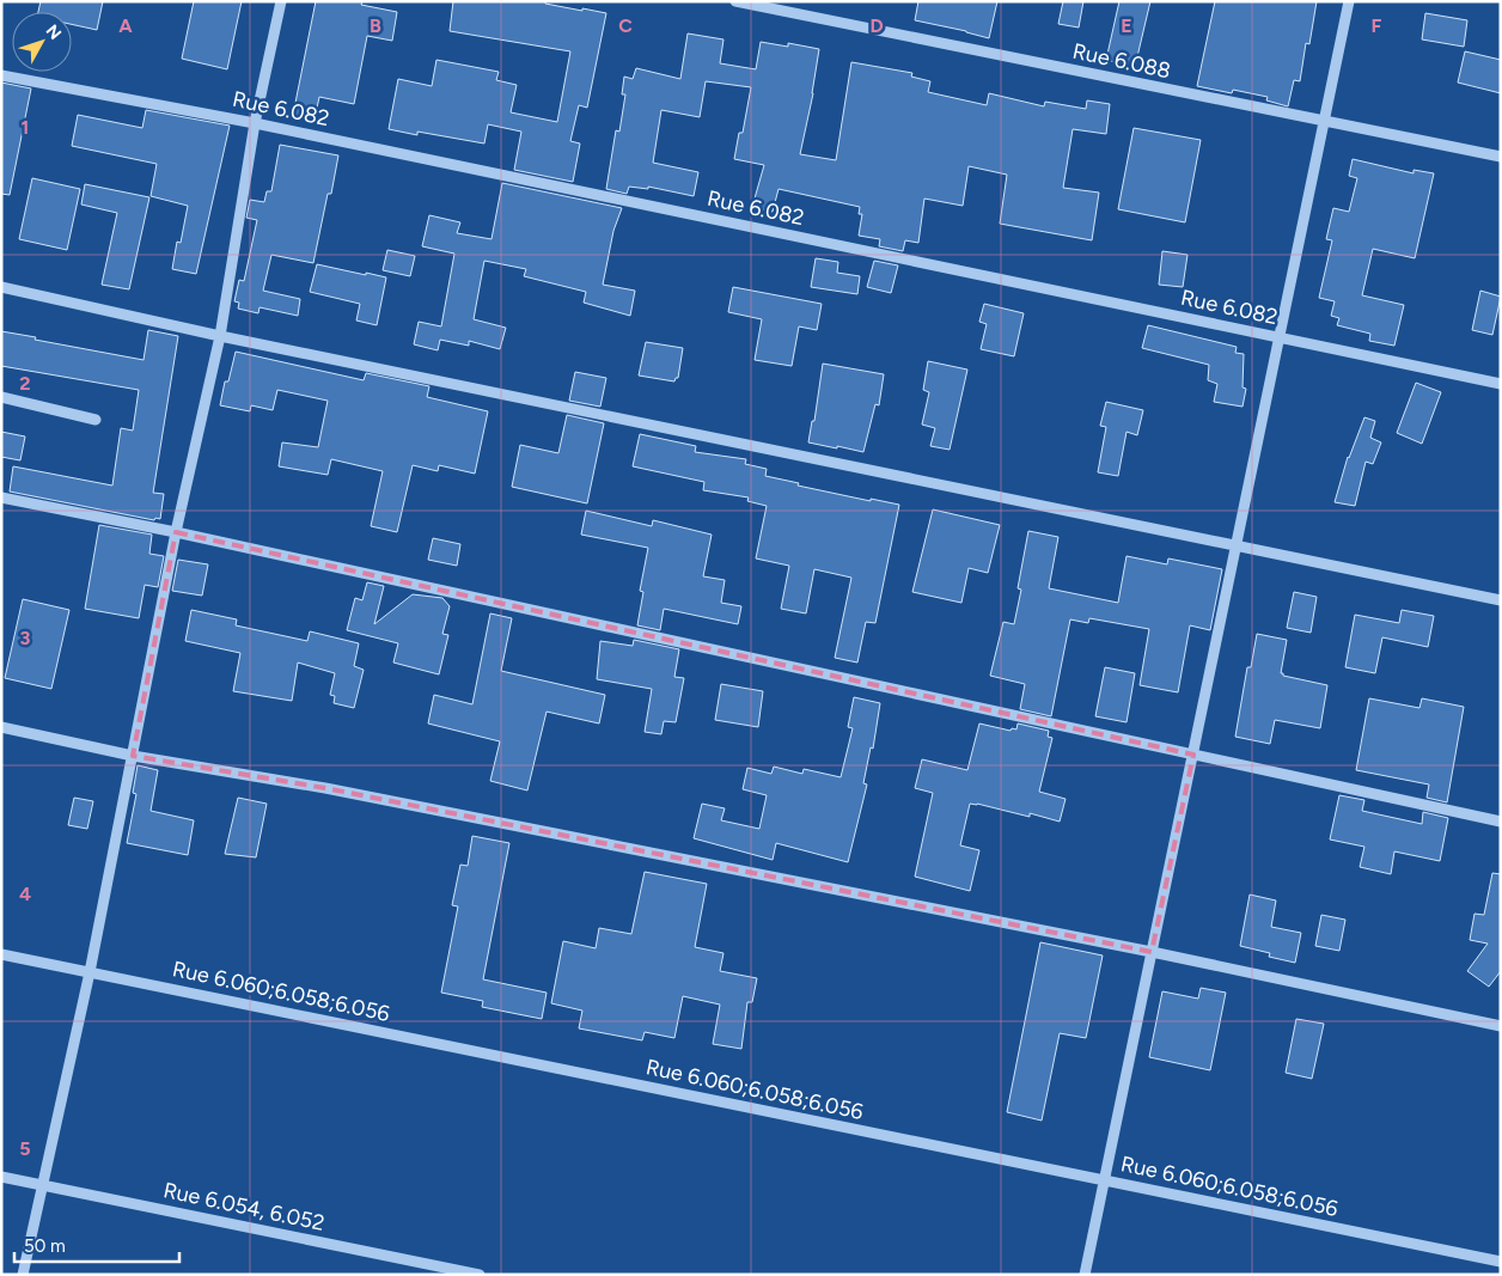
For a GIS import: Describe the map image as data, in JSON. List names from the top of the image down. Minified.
{"streets":{"street":["Rue 6.088","Rue 6.082","Rue 6.060;6.058;6.056","Rue 6.054, 6.052"]},"scale_bar":"50 m","north":"top right","grid":{"columns":["A","B","C","D","E","F"],"rows":["1","2","3","4","5"]}}
